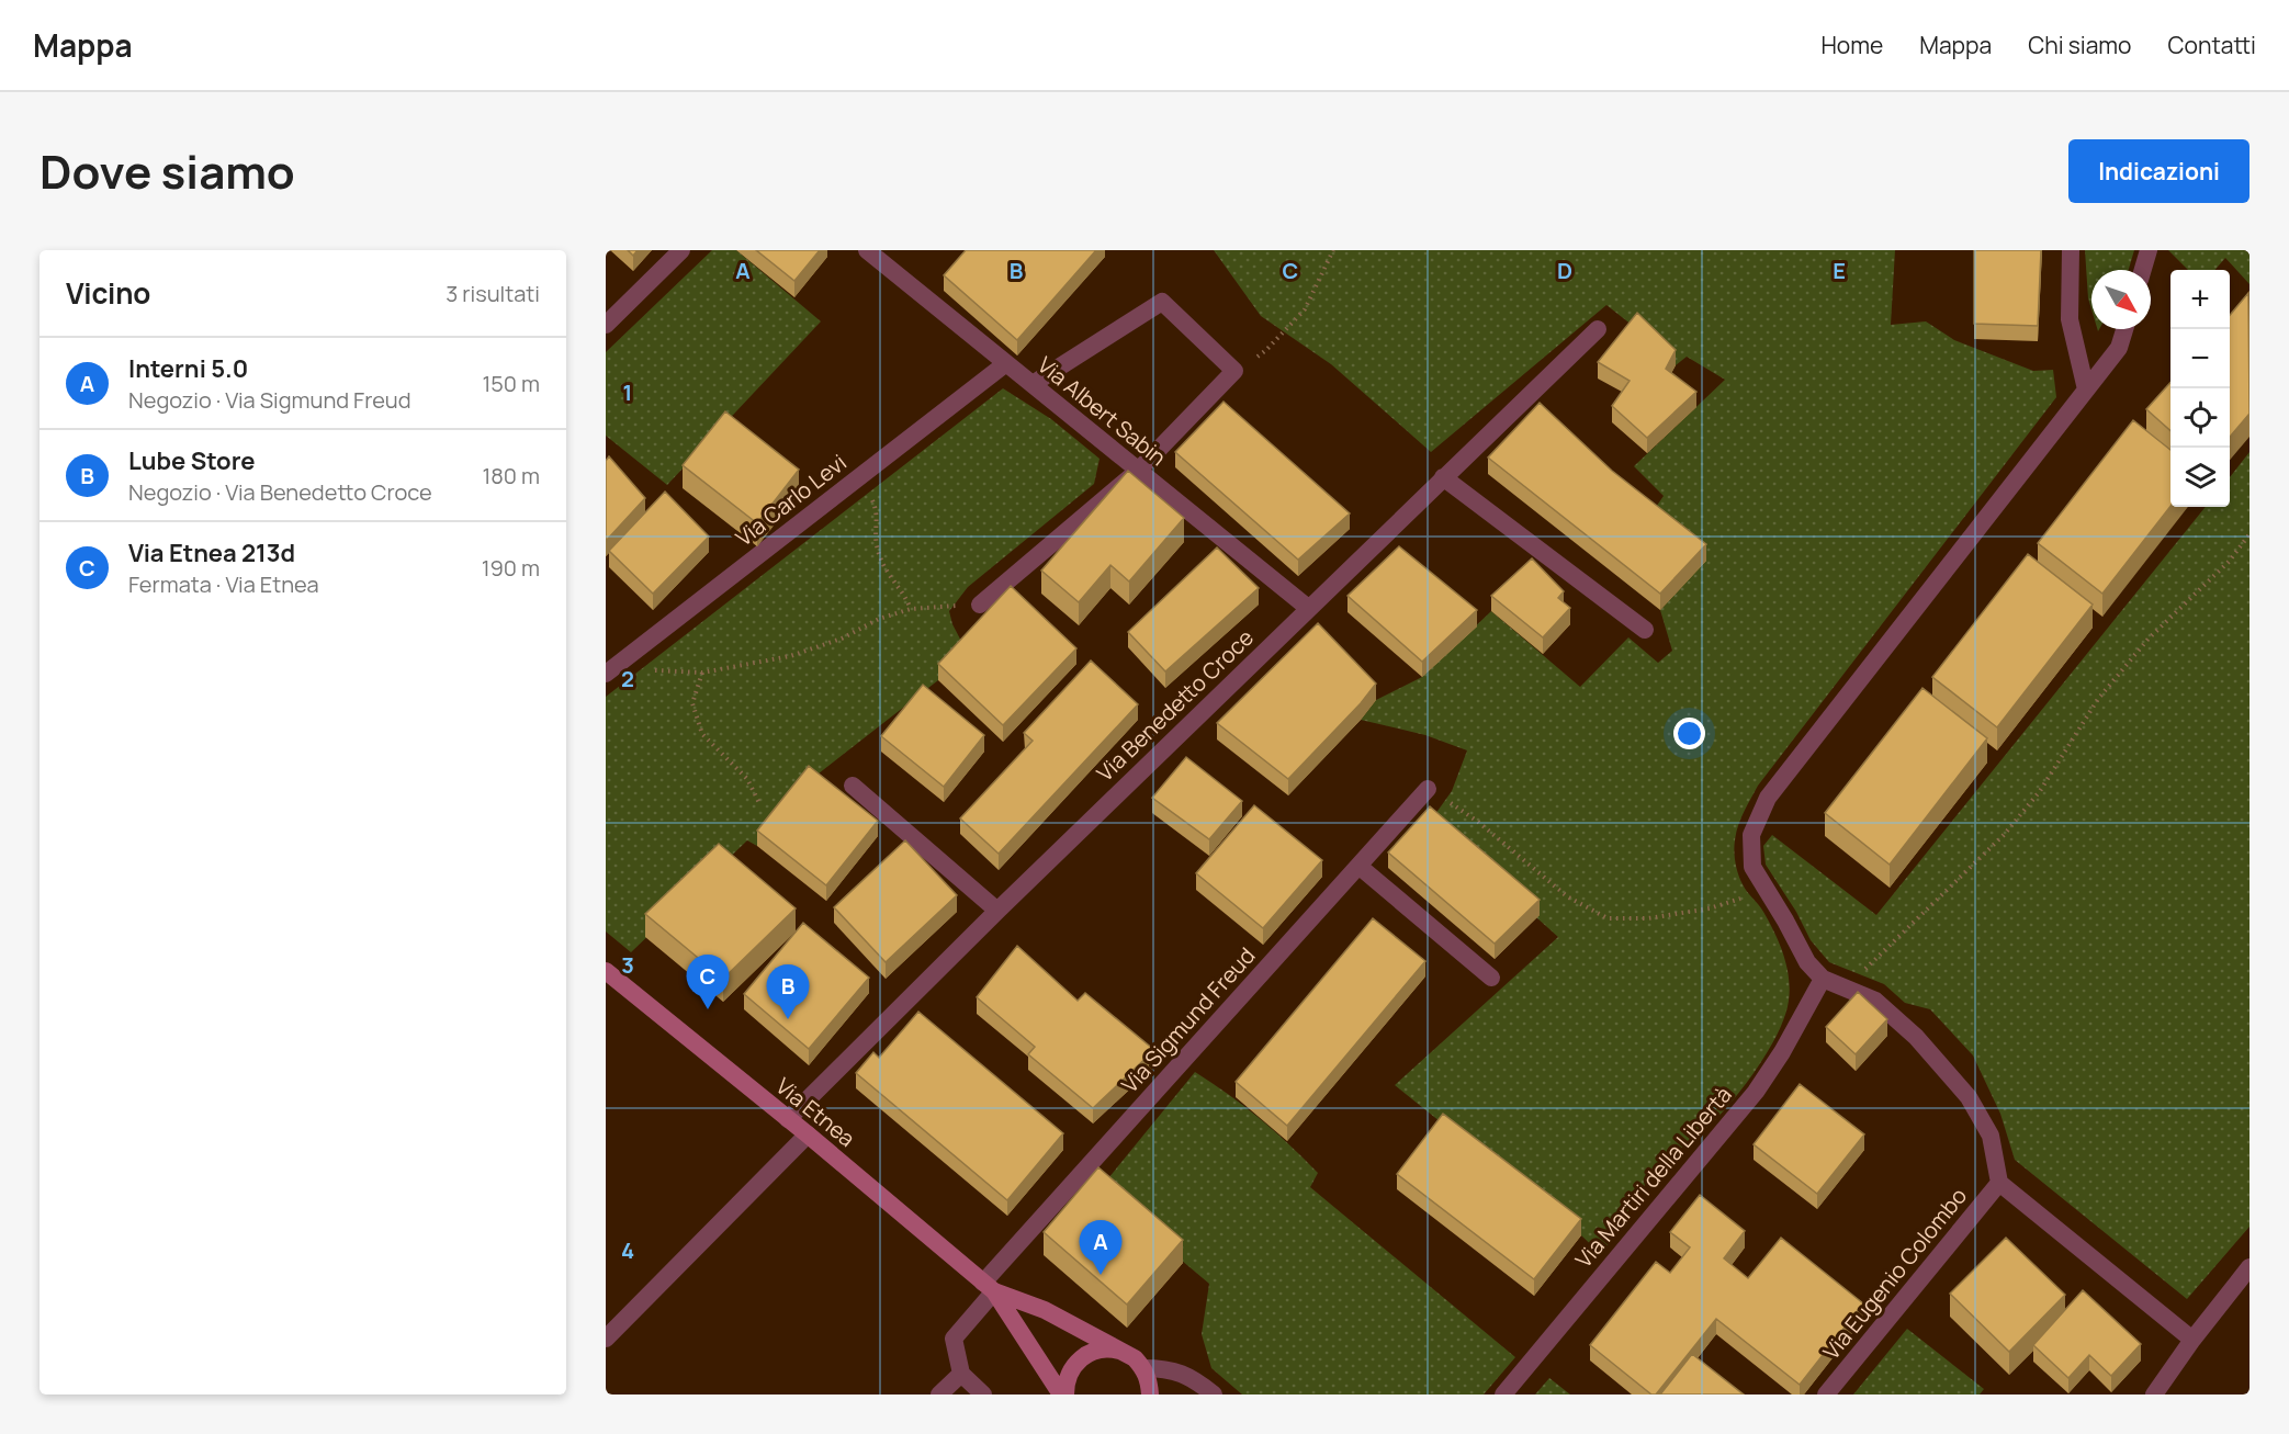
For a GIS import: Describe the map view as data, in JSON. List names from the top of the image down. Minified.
{"streets":{"main road":["Via Etnea"],"street":["Via Albert Sabin","Via Carlo Levi","Via Benedetto Croce","Via Sigmund Freud","Via Martiri della Libertà","Via Eugenio Colombo"]},"crossings":[["Via Albert Sabin","Via Carlo Levi"],["Via Albert Sabin","Via Benedetto Croce"],["Via Benedetto Croce","Via Etnea"],["Via Sigmund Freud","Via Etnea"]],"north":"bottom right","page":{"header":"Mappa","nav":["Home","Mappa","Chi siamo","Contatti"],"title":"Dove siamo","buttons":"Indicazioni","heading":["Vicino","3 risultati"],"map_buttons":["+","−"],"list":[{"mark":"A","name":"Interni 5.0","note":"Negozio · Via Sigmund Freud","value":"150 m"},{"mark":"B","name":"Lube Store","note":"Negozio · Via Benedetto Croce","value":"180 m"},{"mark":"C","name":"Via Etnea 213d","note":"Fermata · Via Etnea","value":"190 m"}],"pins":["C","B","A"]},"grid":{"columns":["A","B","C","D","E"],"rows":["1","2","3","4"]}}
